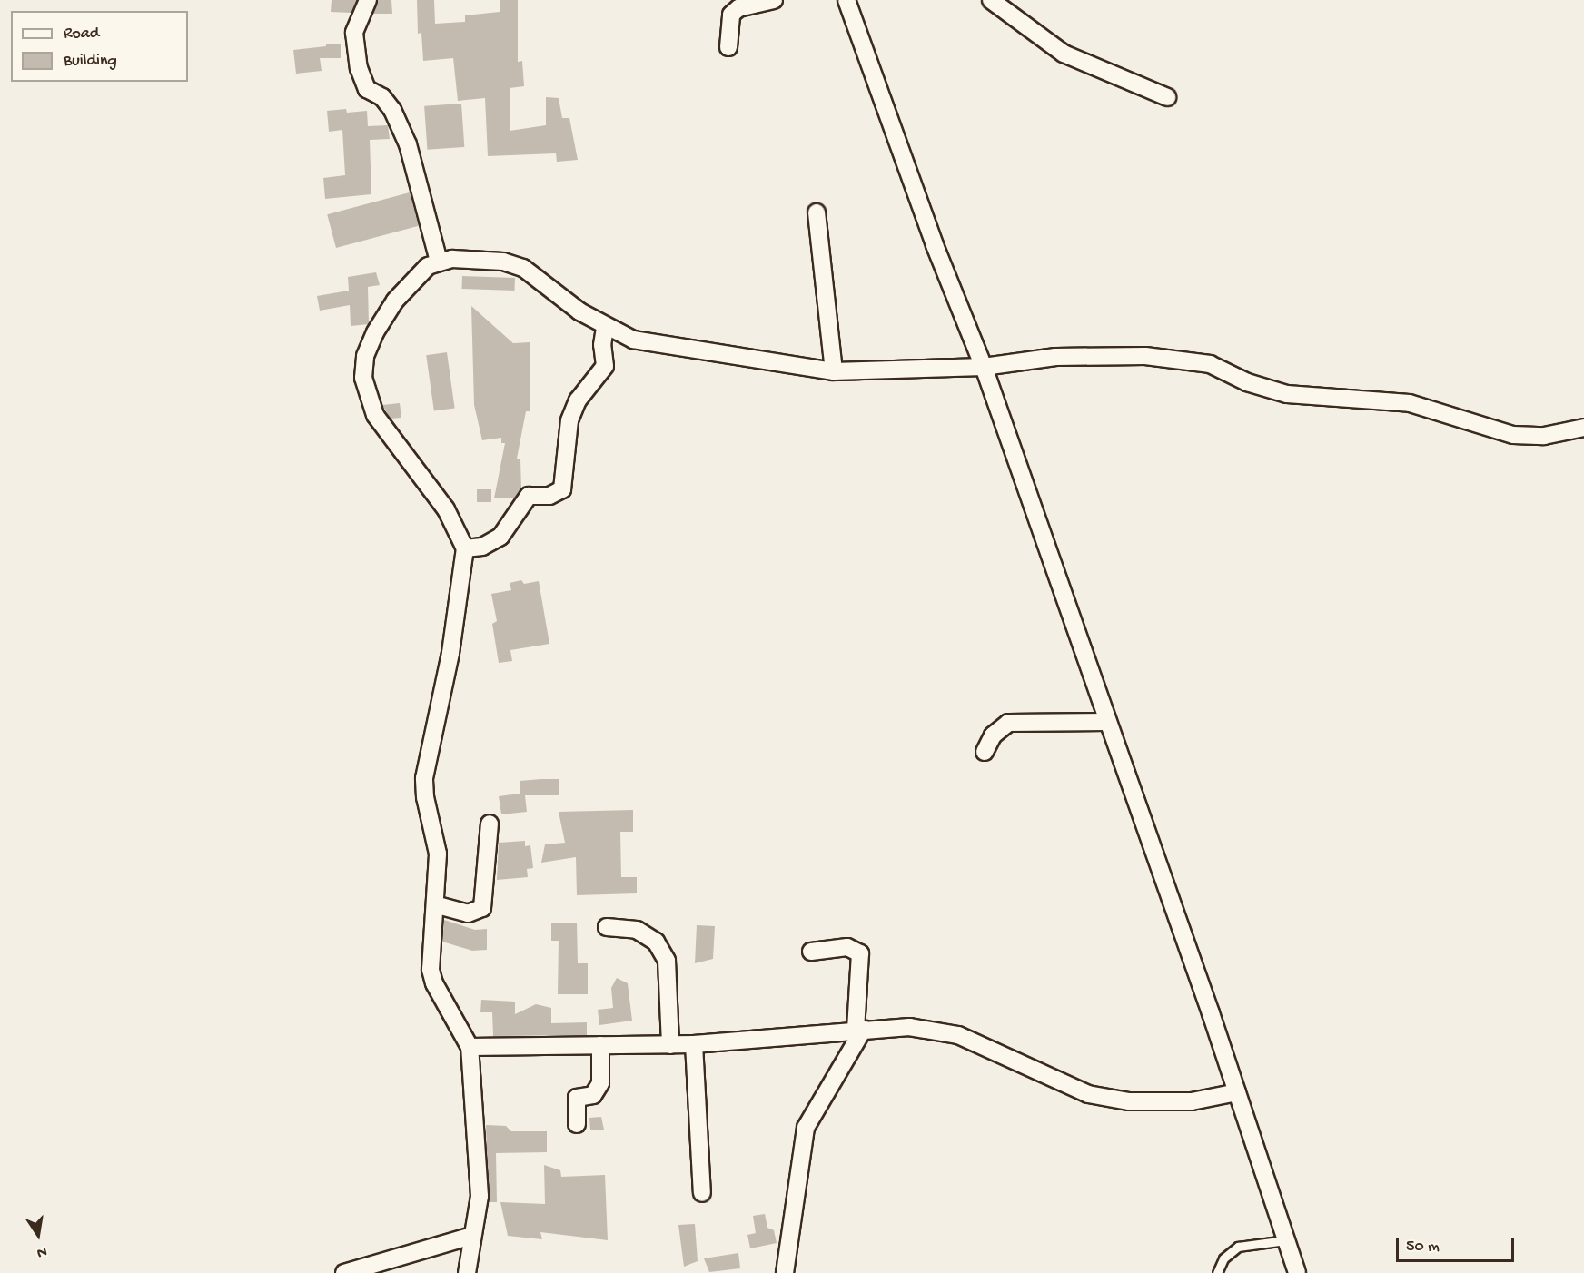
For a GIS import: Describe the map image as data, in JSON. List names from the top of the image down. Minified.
{"legend":["Road","Building"],"scale_bar":"50 m","north":"bottom"}
